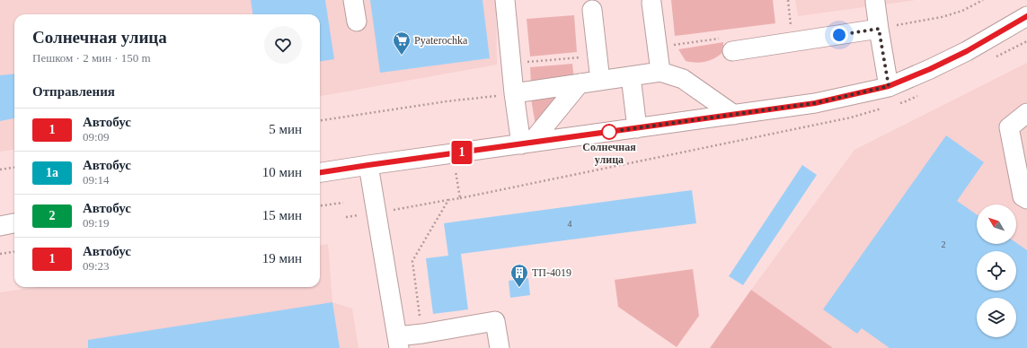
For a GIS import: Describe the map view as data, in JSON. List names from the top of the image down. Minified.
{"places":{"supermarket":["Pyaterochka"],"other":["Солнечная улица"],"building":["ТП-4019"]},"lines":["bus line 1"],"house_numbers":["4","2"],"north":"top left","page":{"on_map":"1","heading":[["Солнечная улица","Пешком · 2 мин · 150 m"],"Отправления"],"list":[{"mark":"1","name":"Автобус","note":"09:09","value":"5 мин"},{"mark":"1а","name":"Автобус","note":"09:14","value":"10 мин"},{"mark":"2","name":"Автобус","note":"09:19","value":"15 мин"},{"mark":"1","name":"Автобус","note":"09:23","value":"19 мин"}]}}
